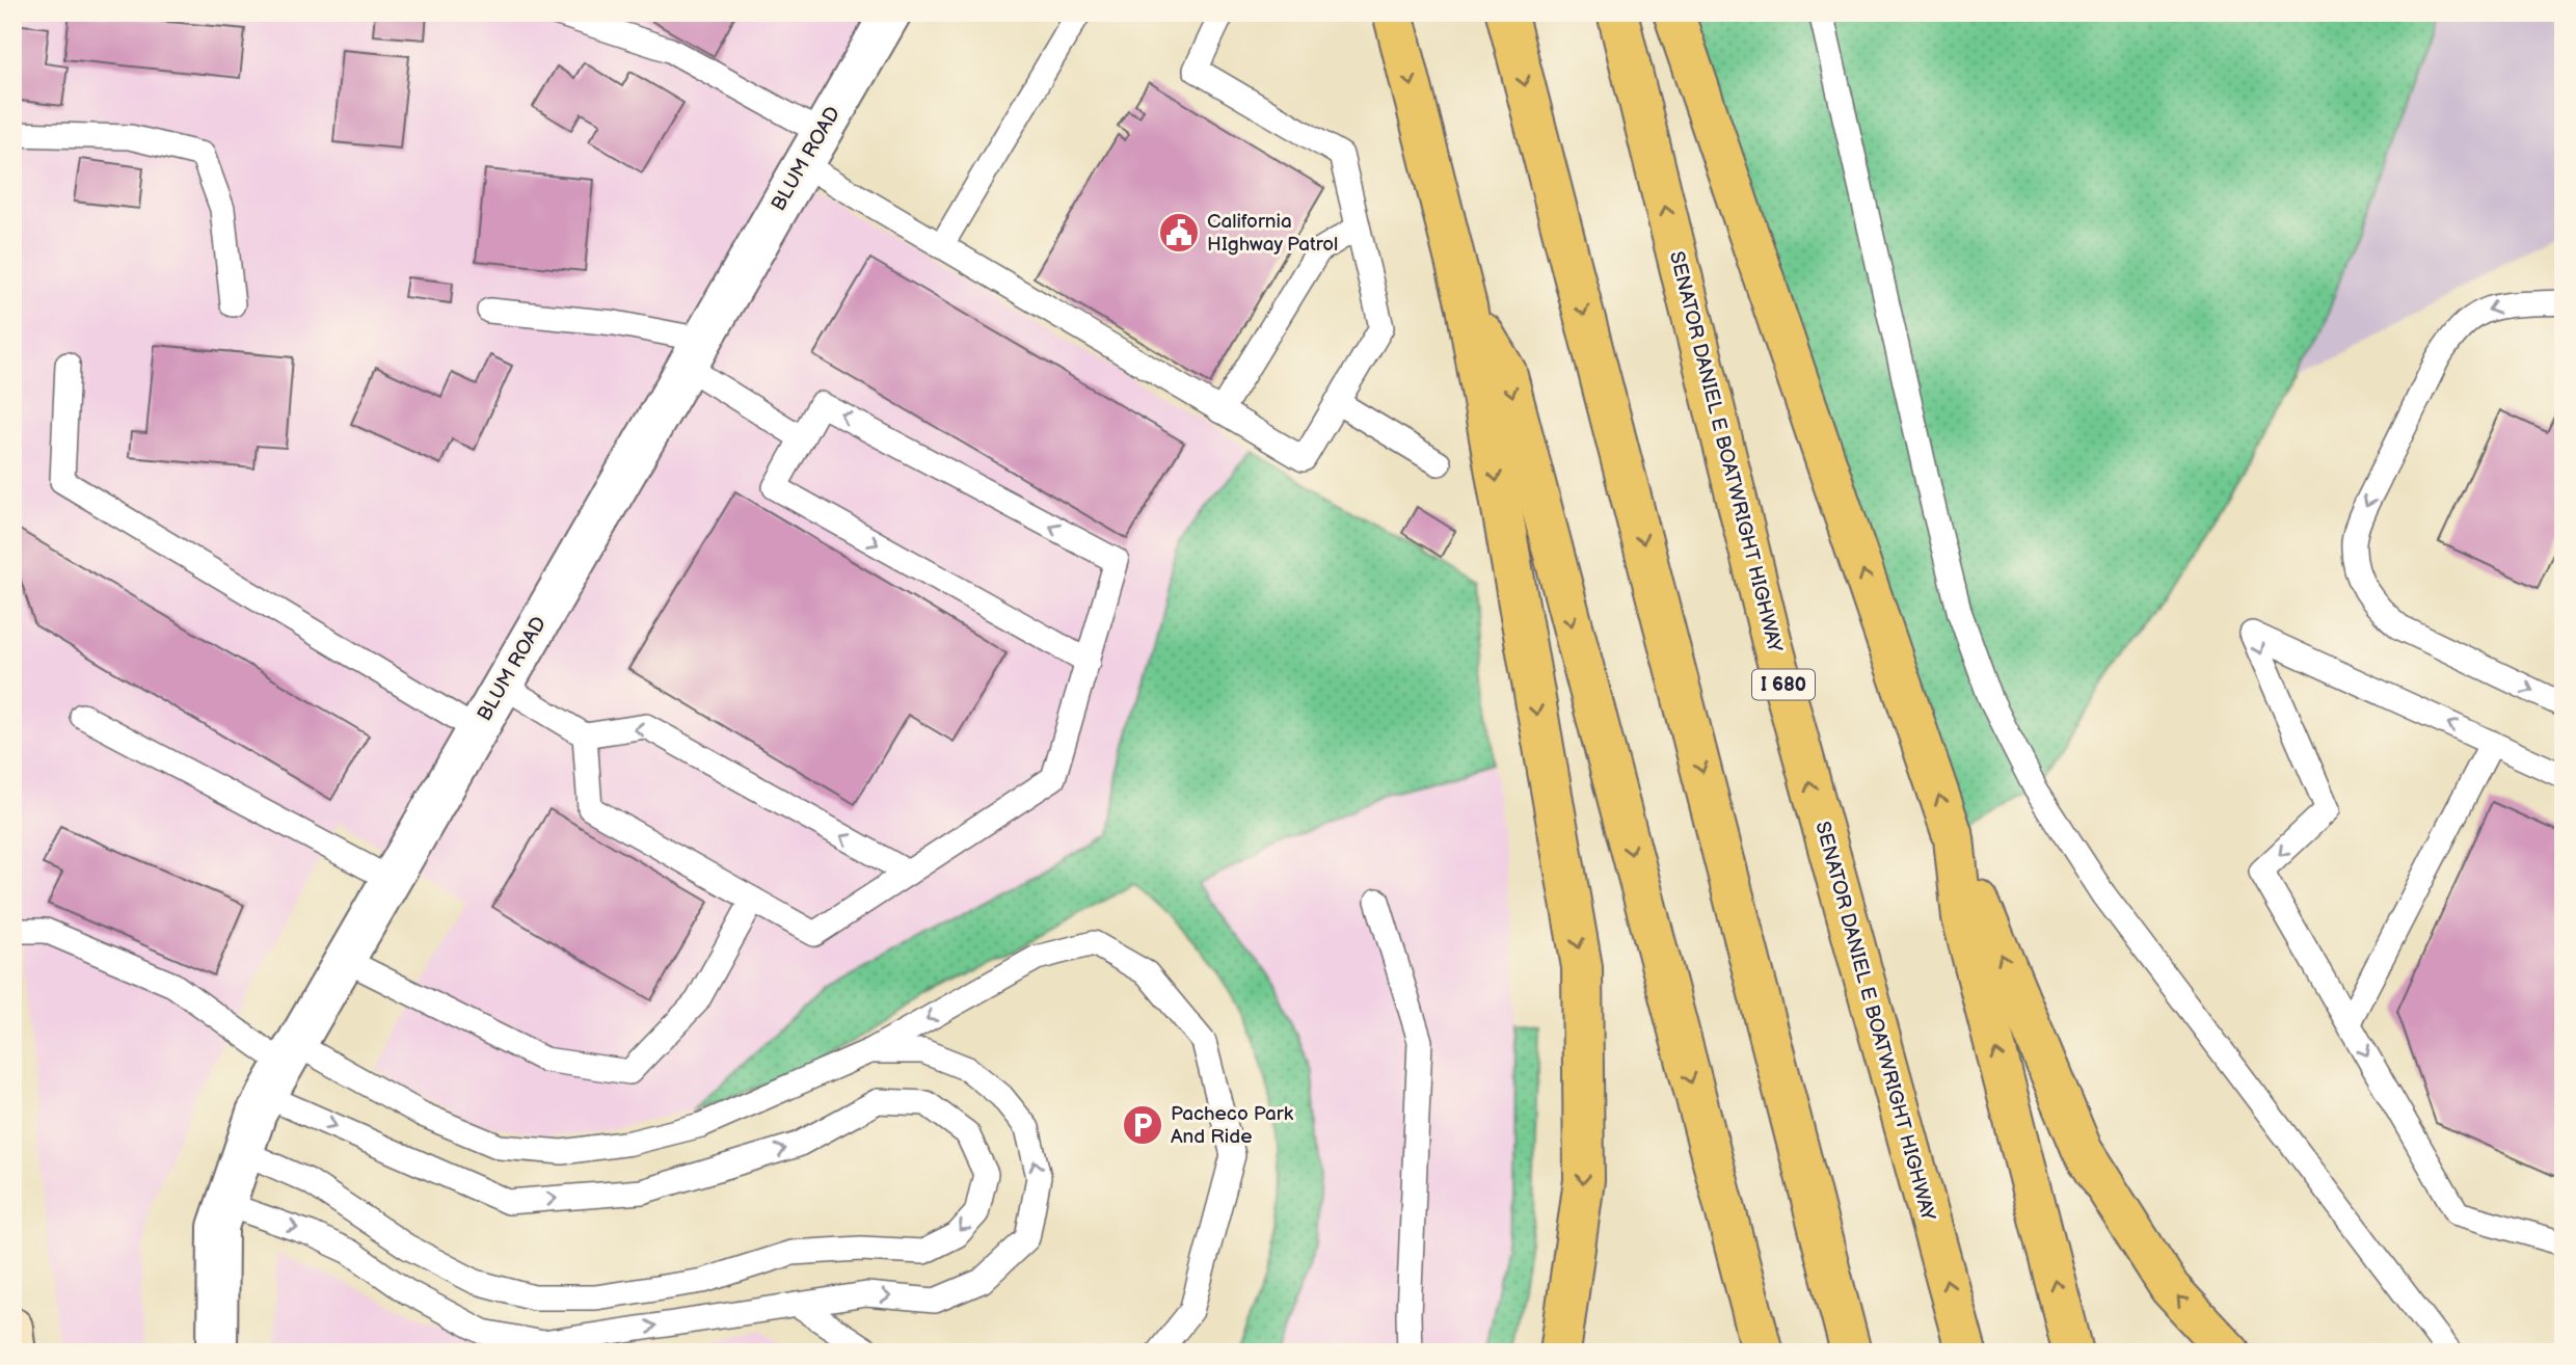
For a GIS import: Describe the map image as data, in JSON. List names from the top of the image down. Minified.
{"streets":{"highway":["SENATOR DANIEL E BOATWRIGHT HIGHWAY","I 680"],"street":["BLUM ROAD"]},"places":{"public building":["California HIghway Patrol"],"parking":["Pacheco Park And Ride"]}}
